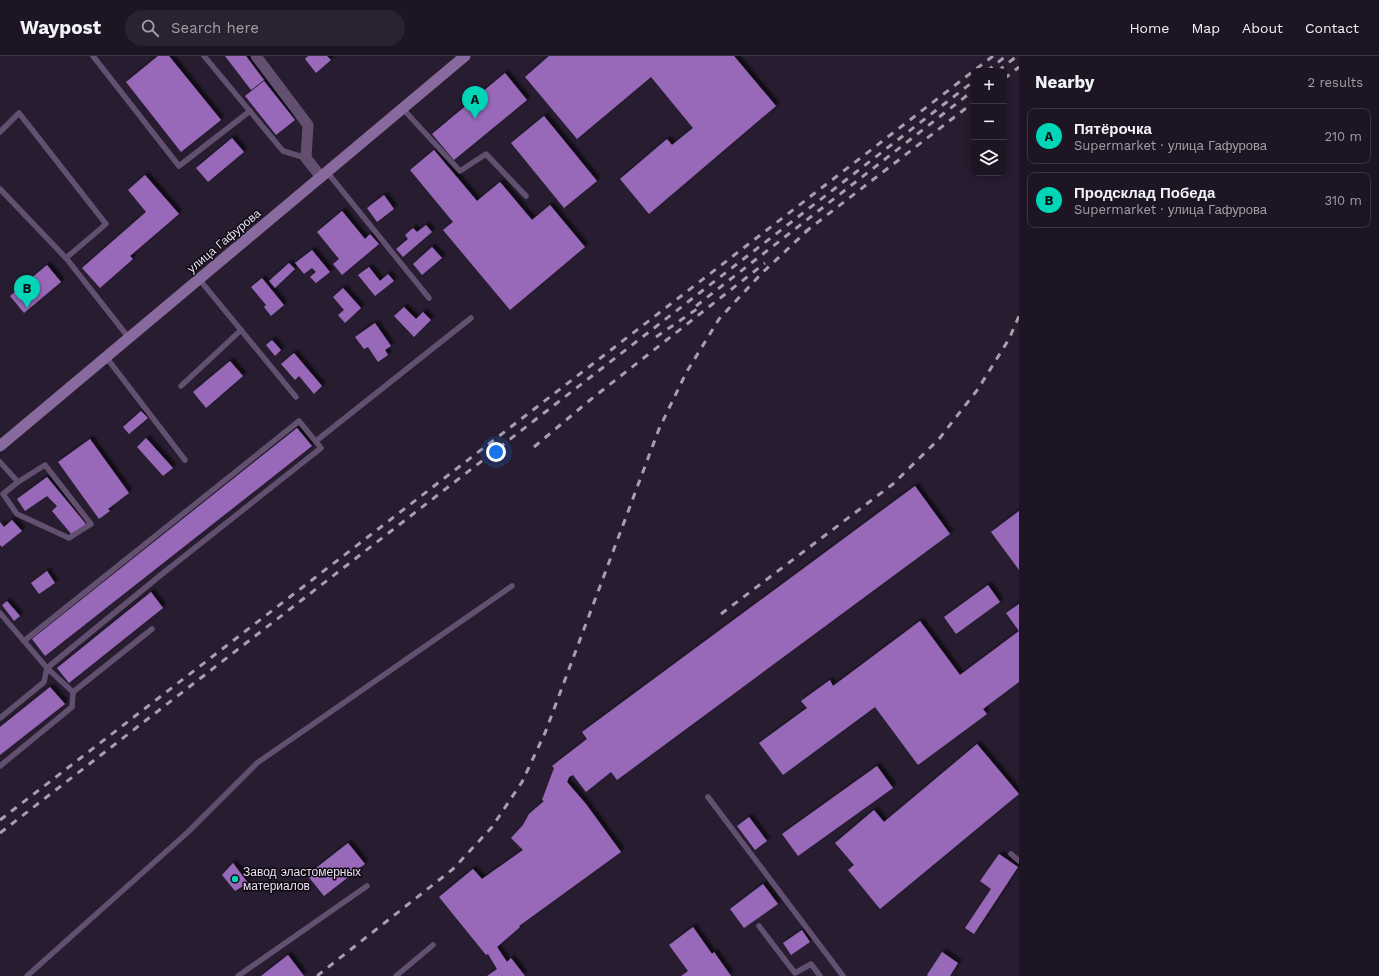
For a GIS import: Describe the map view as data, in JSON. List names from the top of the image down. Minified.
{"streets":{"main road":["улица Гафурова"]},"places":["Завод эластомерных материалов"],"page":{"header":"Waypost","search":"Search here","nav":["Home","Map","About","Contact"],"heading":["Nearby","2 results"],"map_buttons":["+","−"],"pins":["A","B"],"list":[{"mark":"A","name":"Пятёрочка","note":"Supermarket · улица Гафурова","value":"210 m"},{"mark":"B","name":"Продсклад Победа","note":"Supermarket · улица Гафурова","value":"310 m"}]}}
